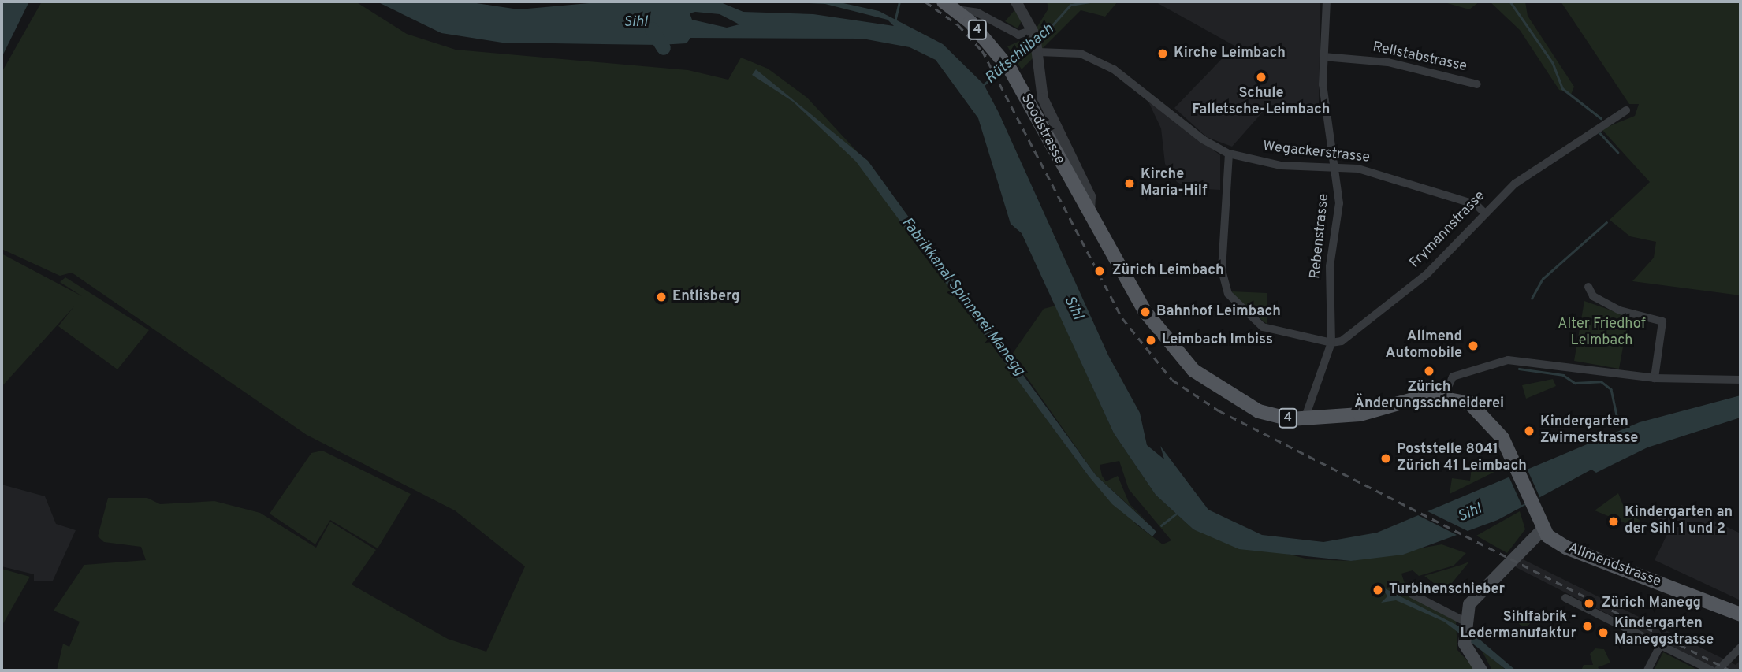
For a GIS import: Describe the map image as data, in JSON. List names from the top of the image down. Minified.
{"streets":{"main road":["4","Soodstrasse","Allmendstrasse"],"street":["Rellstabstrasse","Wegackerstrasse","Frymannstrasse","Rebenstrasse"]},"crossings":[["4","Soodstrasse"],["Rellstabstrasse","Rebenstrasse"],["Soodstrasse","Wegackerstrasse"],["Wegackerstrasse","Frymannstrasse"],["Wegackerstrasse","Rebenstrasse"],["Frymannstrasse","Rebenstrasse"]],"water":["Sihl","Rütschlibach","Fabrikkanal Spinnerei Manegg"],"parks":["Alter Friedhof Leimbach"],"places":["Kirche Leimbach","Schule Falletsche-Leimbach","Kirche Maria-Hilf","Zürich Leimbach","Entlisberg","Bahnhof Leimbach","Leimbach Imbiss","Allmend Automobile","Zürich Änderungsschneiderei","Kindergarten Zwirnerstrasse","Poststelle 8041 Zürich 41 Leimbach","Kindergarten an der Sihl 1 und 2","Turbinenschieber","Zürich Manegg","Sihlfabrik - Ledermanufaktur","Kindergarten Maneggstrasse"]}
